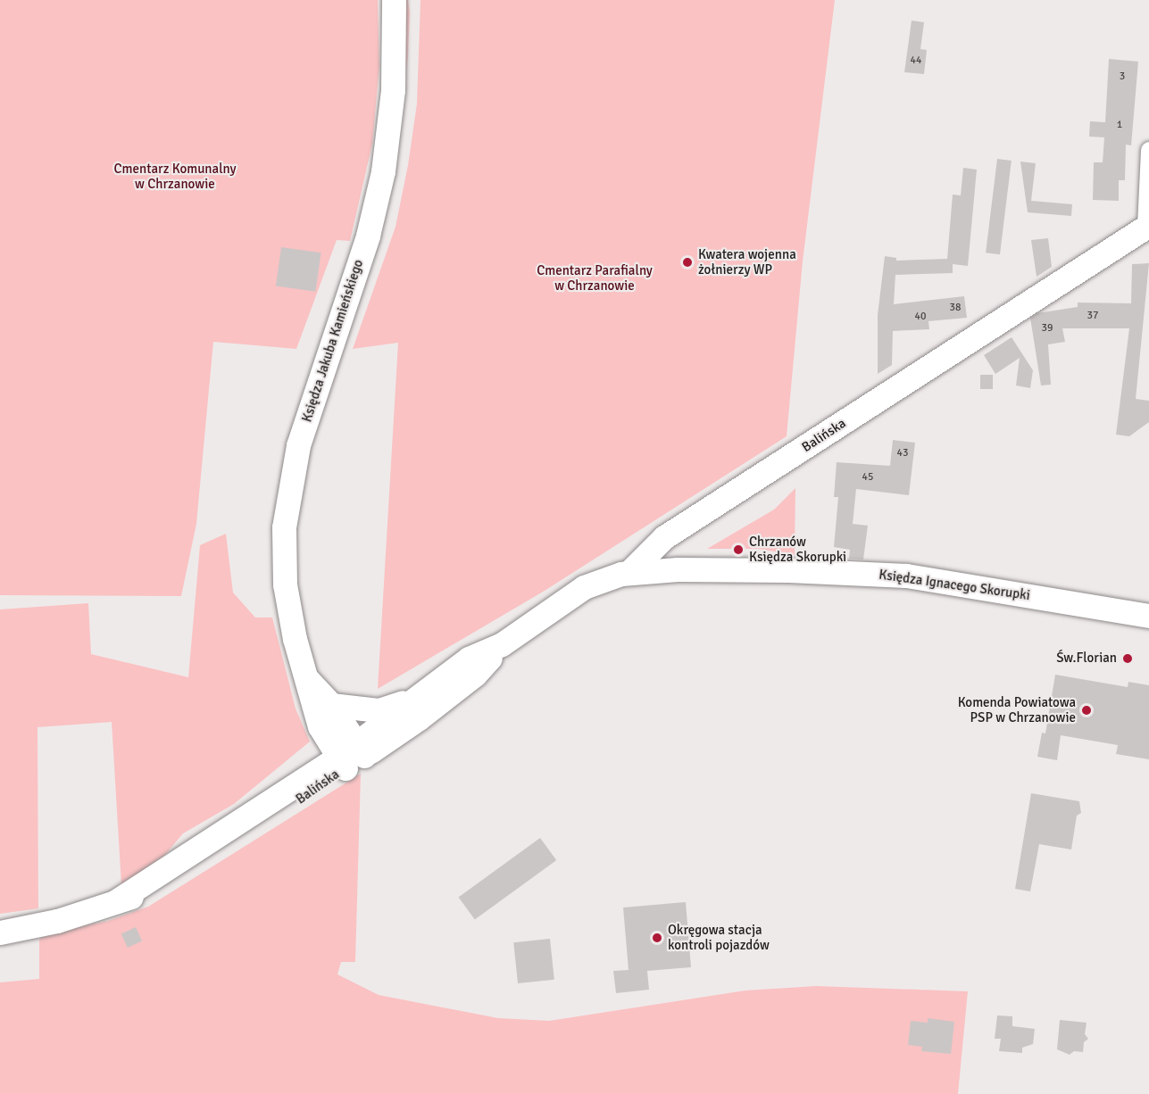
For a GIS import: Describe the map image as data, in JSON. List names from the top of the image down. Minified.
{"streets":{"main road":["Księdza Jakuba Kamieńskiego","Balińska","Księdza Ignacego Skorupki"]},"crossings":[["Księdza Jakuba Kamieńskiego","Balińska"],["Balińska","Księdza Ignacego Skorupki"]],"parks":["Cmentarz Komunalny w Chrzanowie","Cmentarz Parafialny w Chrzanowie"],"places":["Kwatera wojenna żołnierzy WP","Chrzanów Księdza Skorupki","Św.Florian","Komenda Powiatowa PSP w Chrzanowie","Okręgowa stacja kontroli pojazdów"],"house_numbers":["44","3","1","38","37","40","39","43","45"]}
